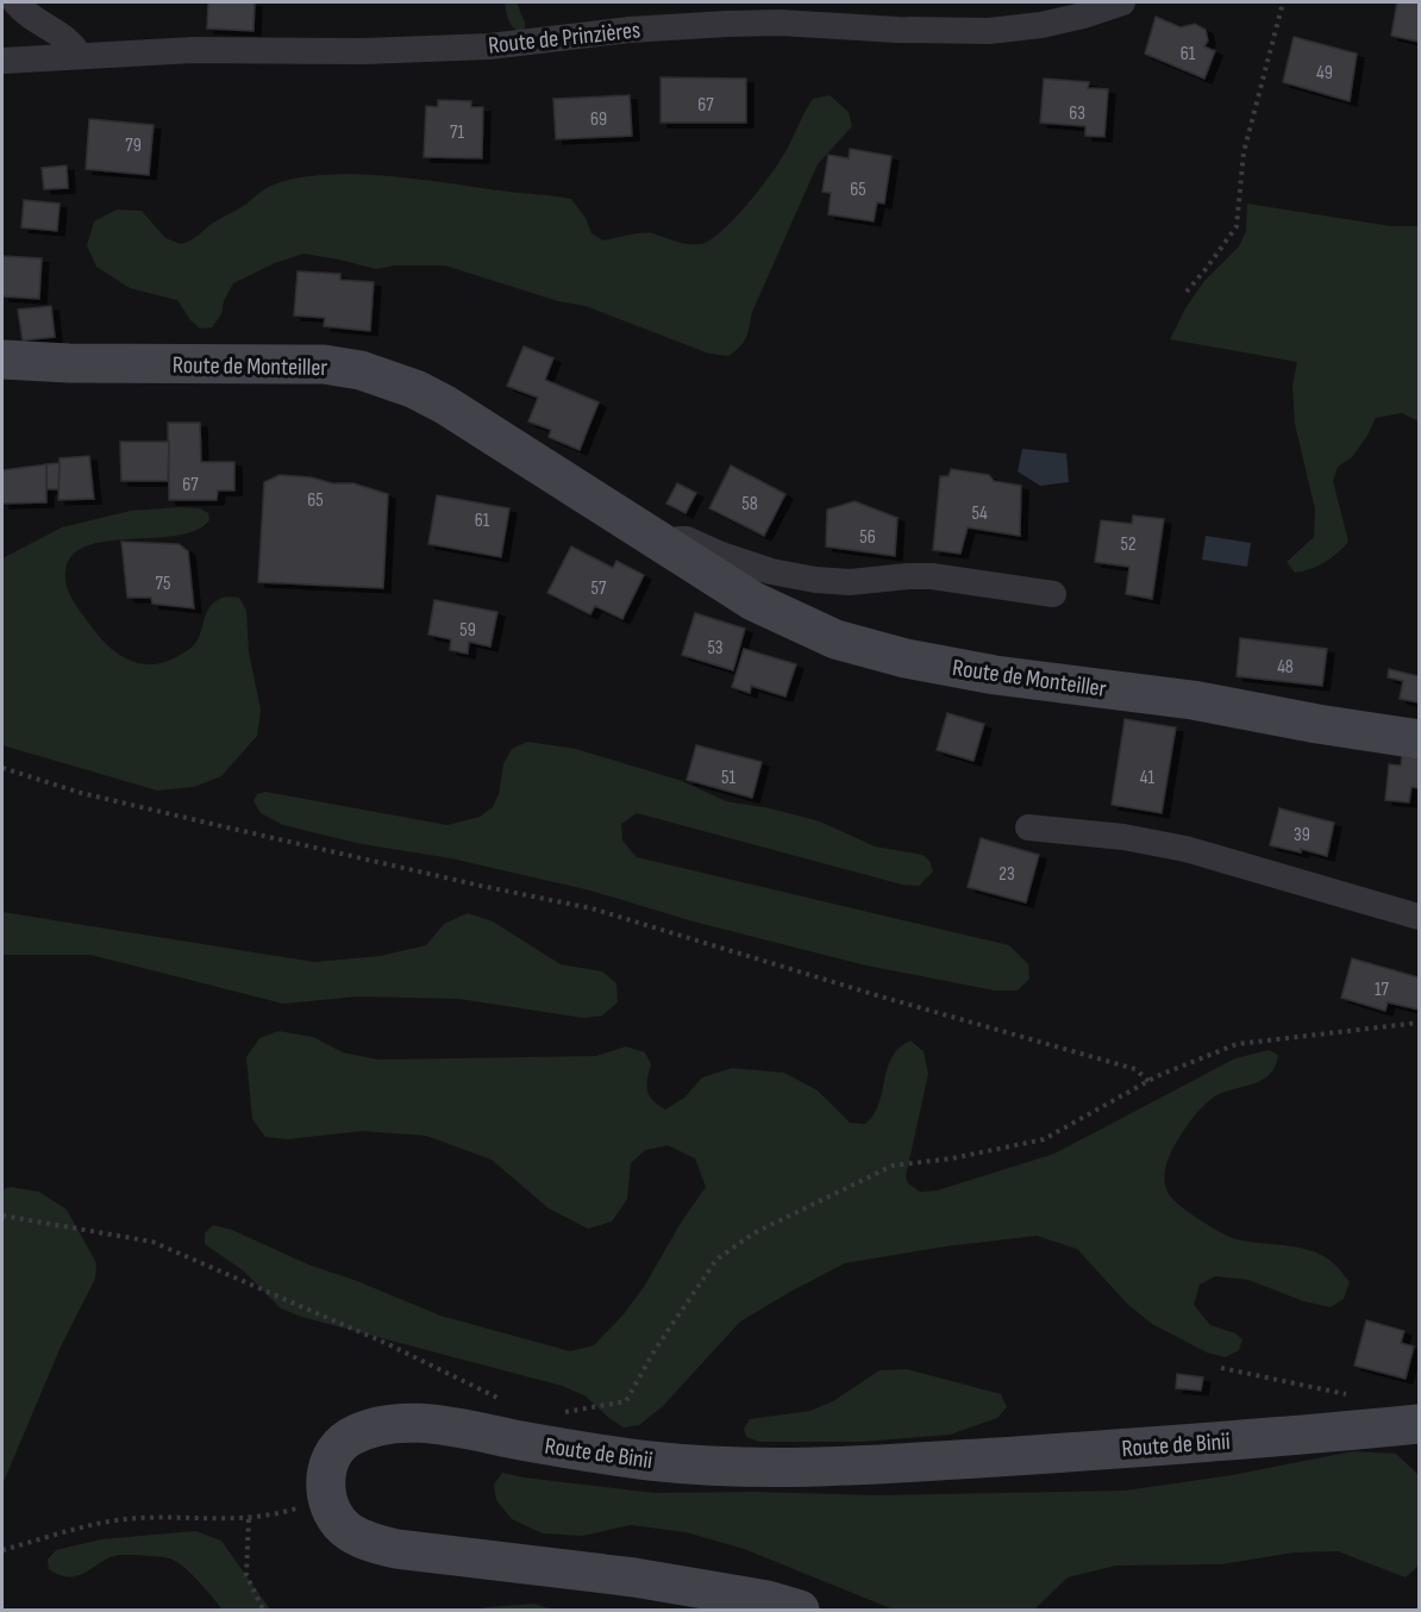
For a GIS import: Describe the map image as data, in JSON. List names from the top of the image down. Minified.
{"streets":{"street":["Route de Prinzières","Route de Monteiller","Route de Binii"]},"house_numbers":["61","49","67","63","69","71","79","65","67","65","58","54","61","56","52","75","57","59","53","48","51","41","39","23","17"]}
